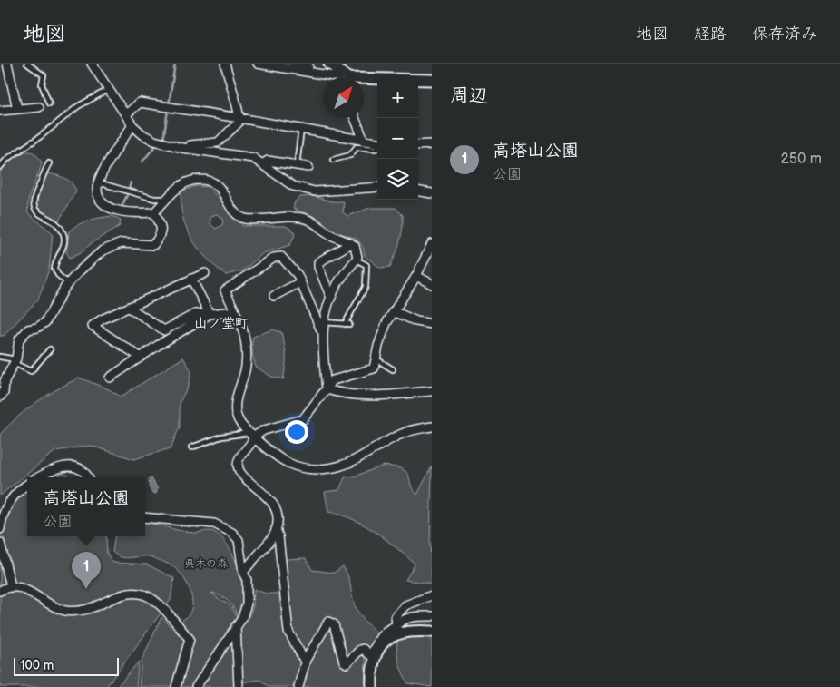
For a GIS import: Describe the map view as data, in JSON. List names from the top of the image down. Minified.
{"districts":["山ノ堂町"],"parks":["県木の森"],"scale_bar":"100 m","north":"top right","page":{"header":"地図","nav":["地図","経路","保存済み"],"heading":"周辺","map_buttons":["+","−"],"list":[{"mark":"1","name":"高塔山公園","note":"公園","value":"250 m"}],"popup":["高塔山公園","公園"],"pins":"1","scale":"100 m"}}
